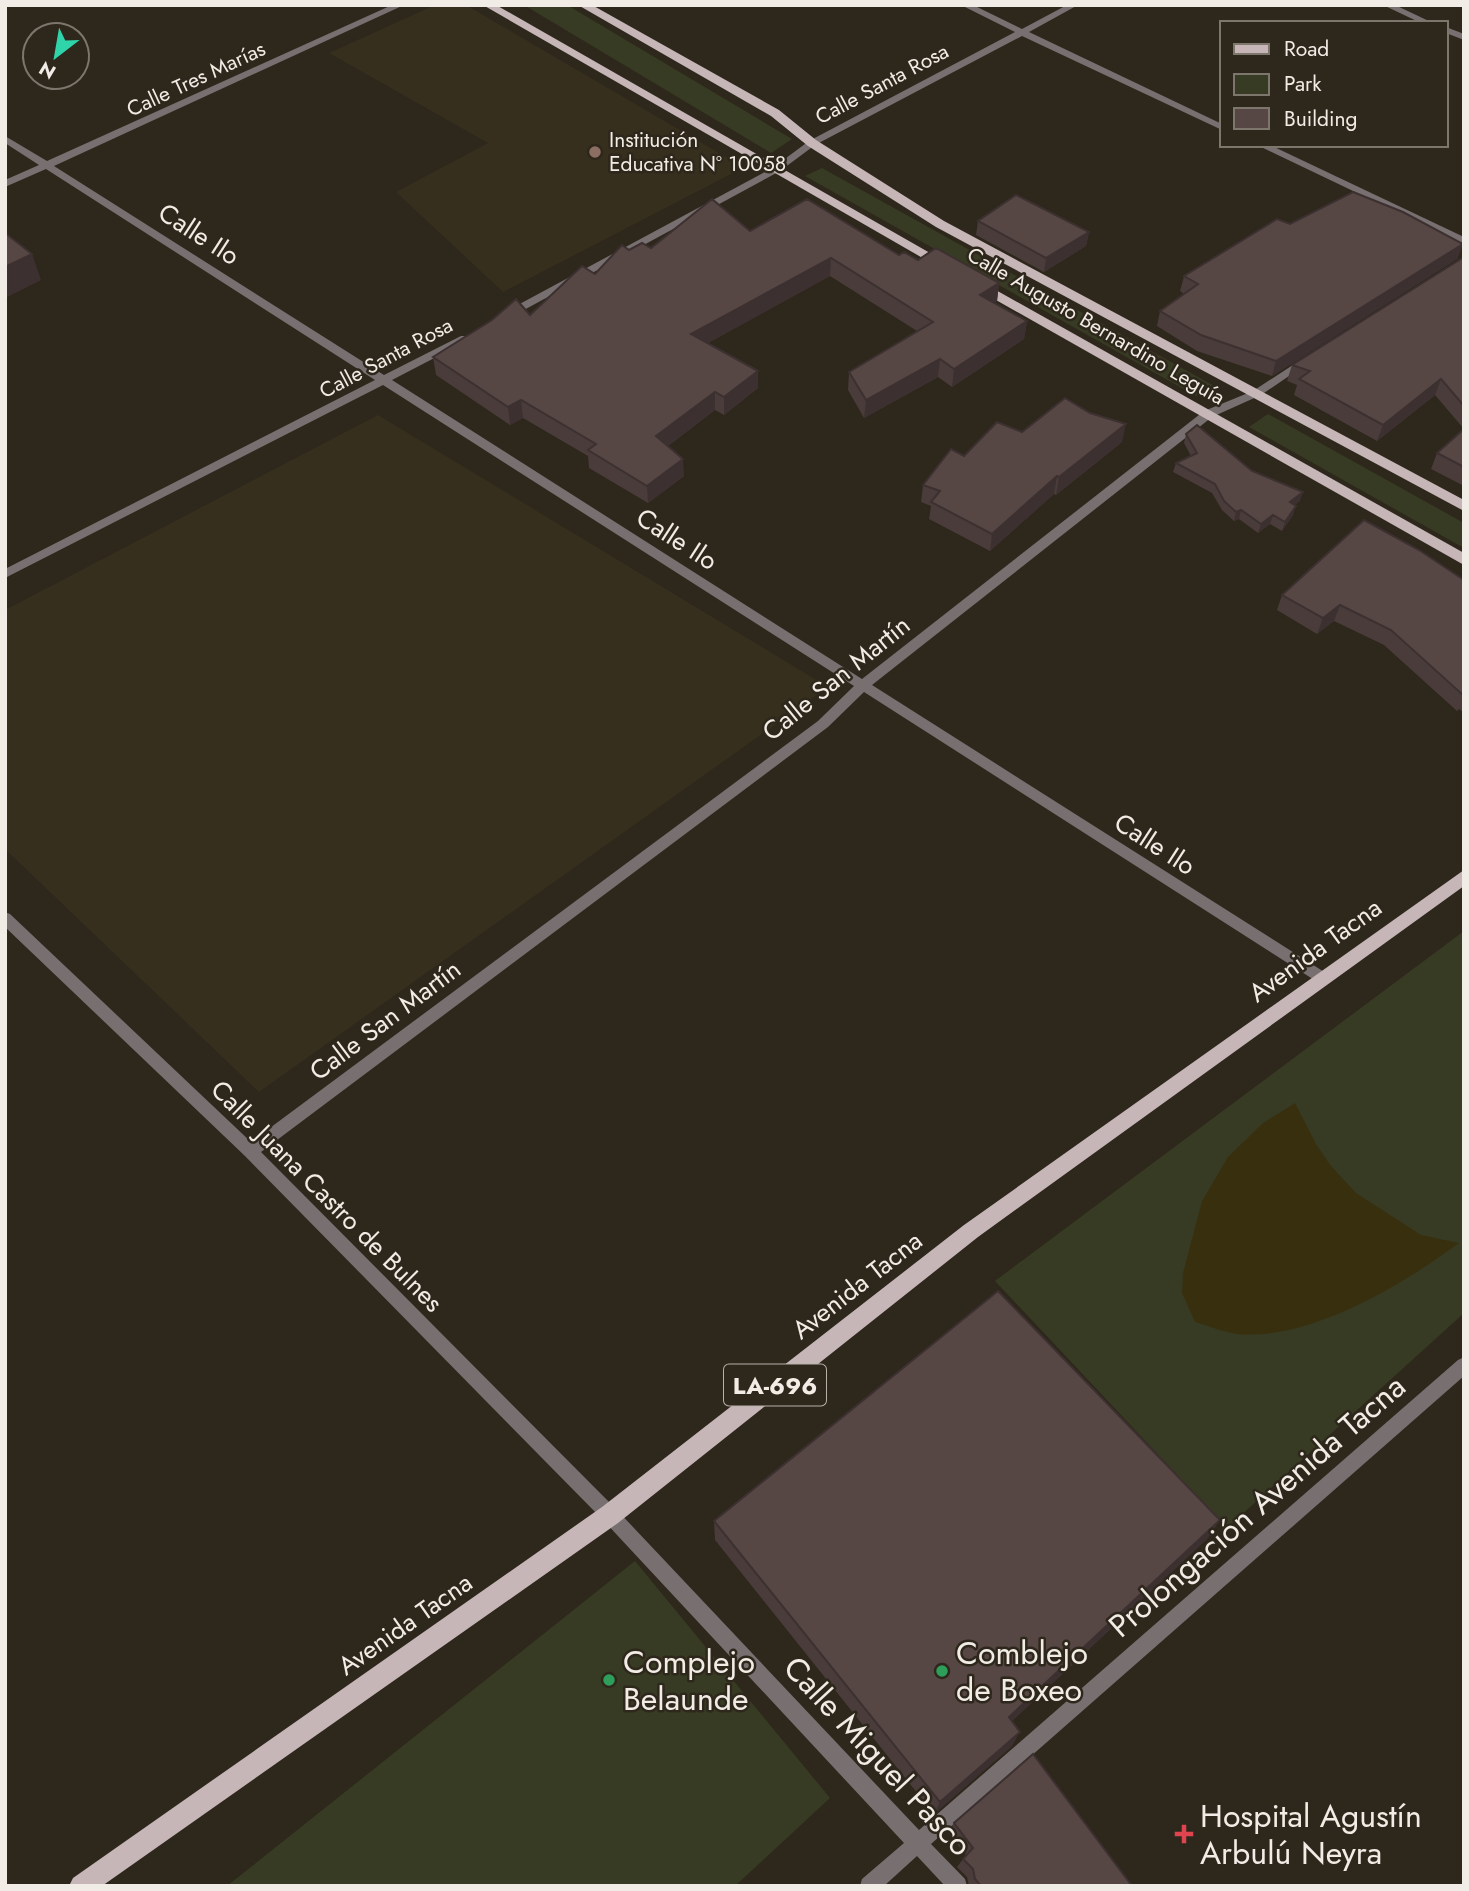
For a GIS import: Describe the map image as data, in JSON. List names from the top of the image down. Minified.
{"streets":{"main road":["Calle Augusto Bernardino Leguía","Avenida Tacna","LA-696"],"street":["Calle Tres Marías","Calle Santa Rosa","Calle Ilo","Calle San Martín","Calle Juana Castro de Bulnes","Prolongación Avenida Tacna","Calle Miguel Pasco"]},"crossings":[["Calle Tres Marías","Calle Ilo"],["Calle Santa Rosa","Calle Ilo"],["Calle Santa Rosa","Calle Augusto Bernardino Leguía"],["Calle Ilo","Calle San Martín"],["Calle Ilo","Avenida Tacna"],["Calle Augusto Bernardino Leguía","Calle San Martín"],["Calle San Martín","Calle Juana Castro de Bulnes"],["Avenida Tacna","Calle Juana Castro de Bulnes"],["Avenida Tacna","Calle Miguel Pasco"],["Calle Juana Castro de Bulnes","Calle Miguel Pasco"],["Prolongación Avenida Tacna","Calle Miguel Pasco"]],"places":{"other":["Institución Educativa Nº 10058","Comblejo de Boxeo","Complejo Belaunde"],"health":["Hospital Agustín Arbulú Neyra"]},"legend":["Road","Park","Building"],"north":"bottom left"}
